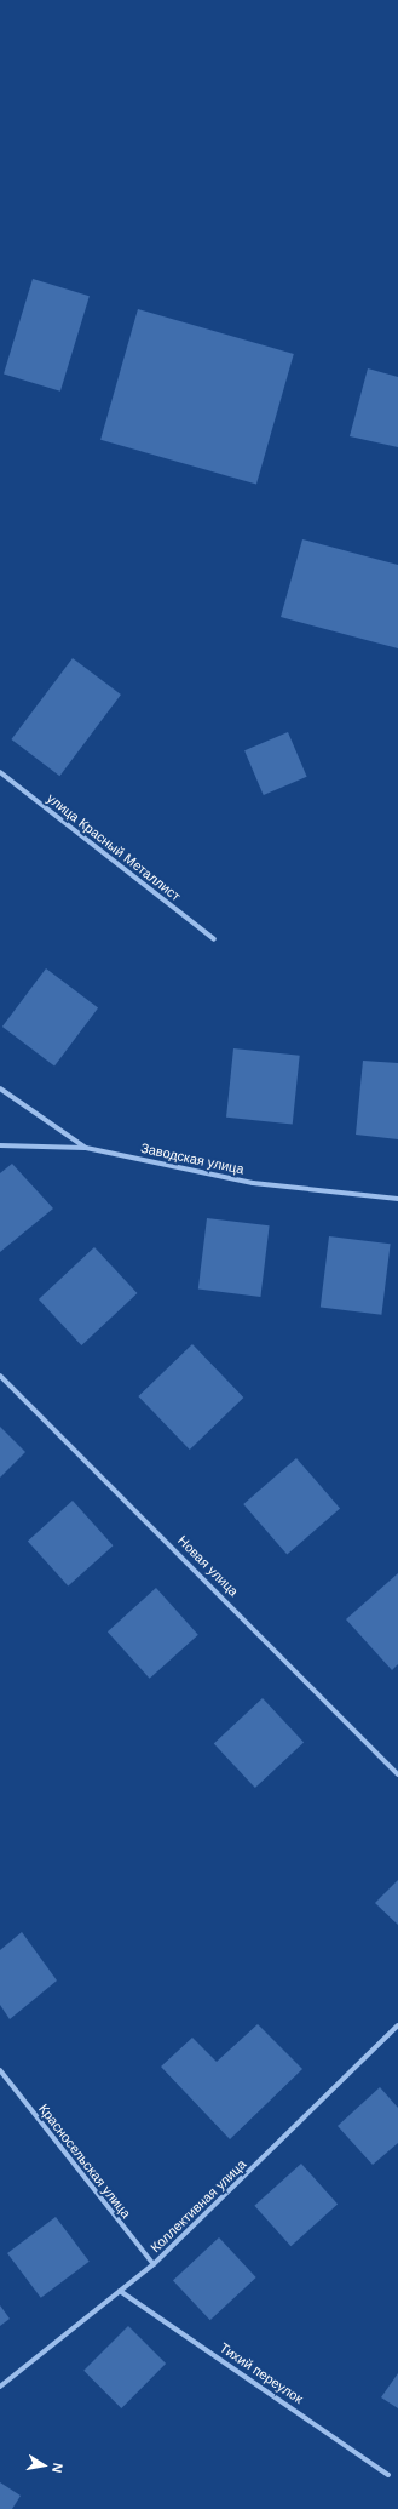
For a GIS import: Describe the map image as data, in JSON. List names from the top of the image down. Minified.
{"streets":{"street":["улица Красный Металлист","Заводская улица","Новая улица","Красносельская улица","Коллективная улица","Тихий переулок"]},"crossings":[["Красносельская улица","Коллективная улица"],["Коллективная улица","Тихий переулок"]],"north":"right"}
